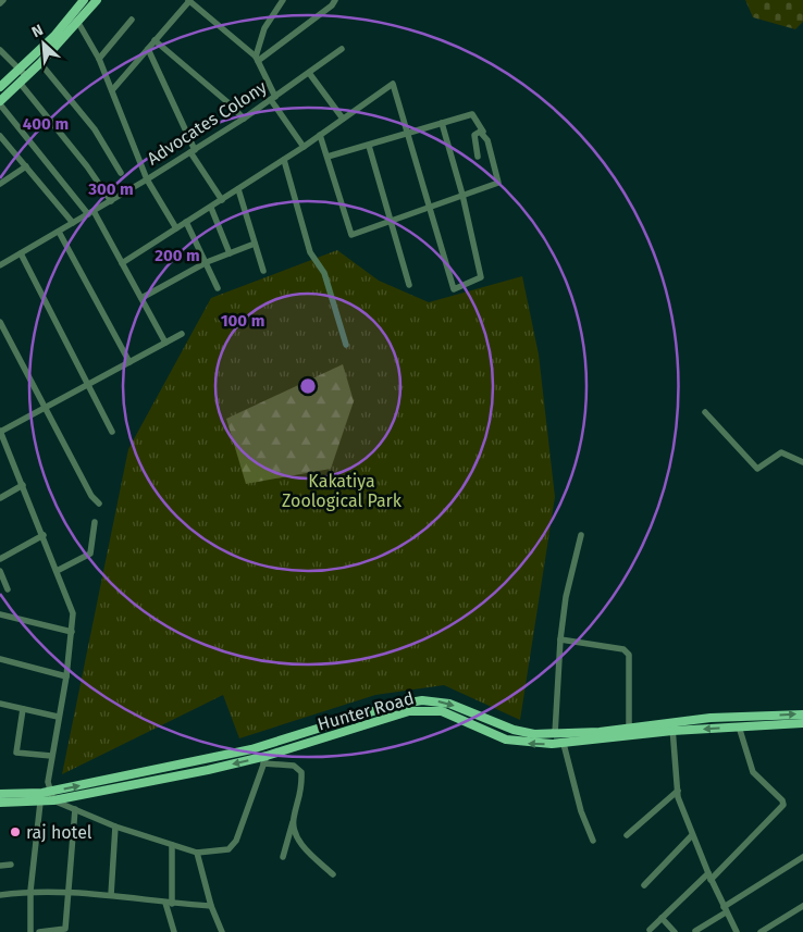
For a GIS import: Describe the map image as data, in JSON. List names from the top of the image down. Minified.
{"streets":{"main road":["Hunter Road"],"street":["Advocates Colony"]},"parks":["Kakatiya Zoological Park"],"places":["raj hotel"],"north":"top left","rings":["400 m","300 m","200 m","100 m"]}
